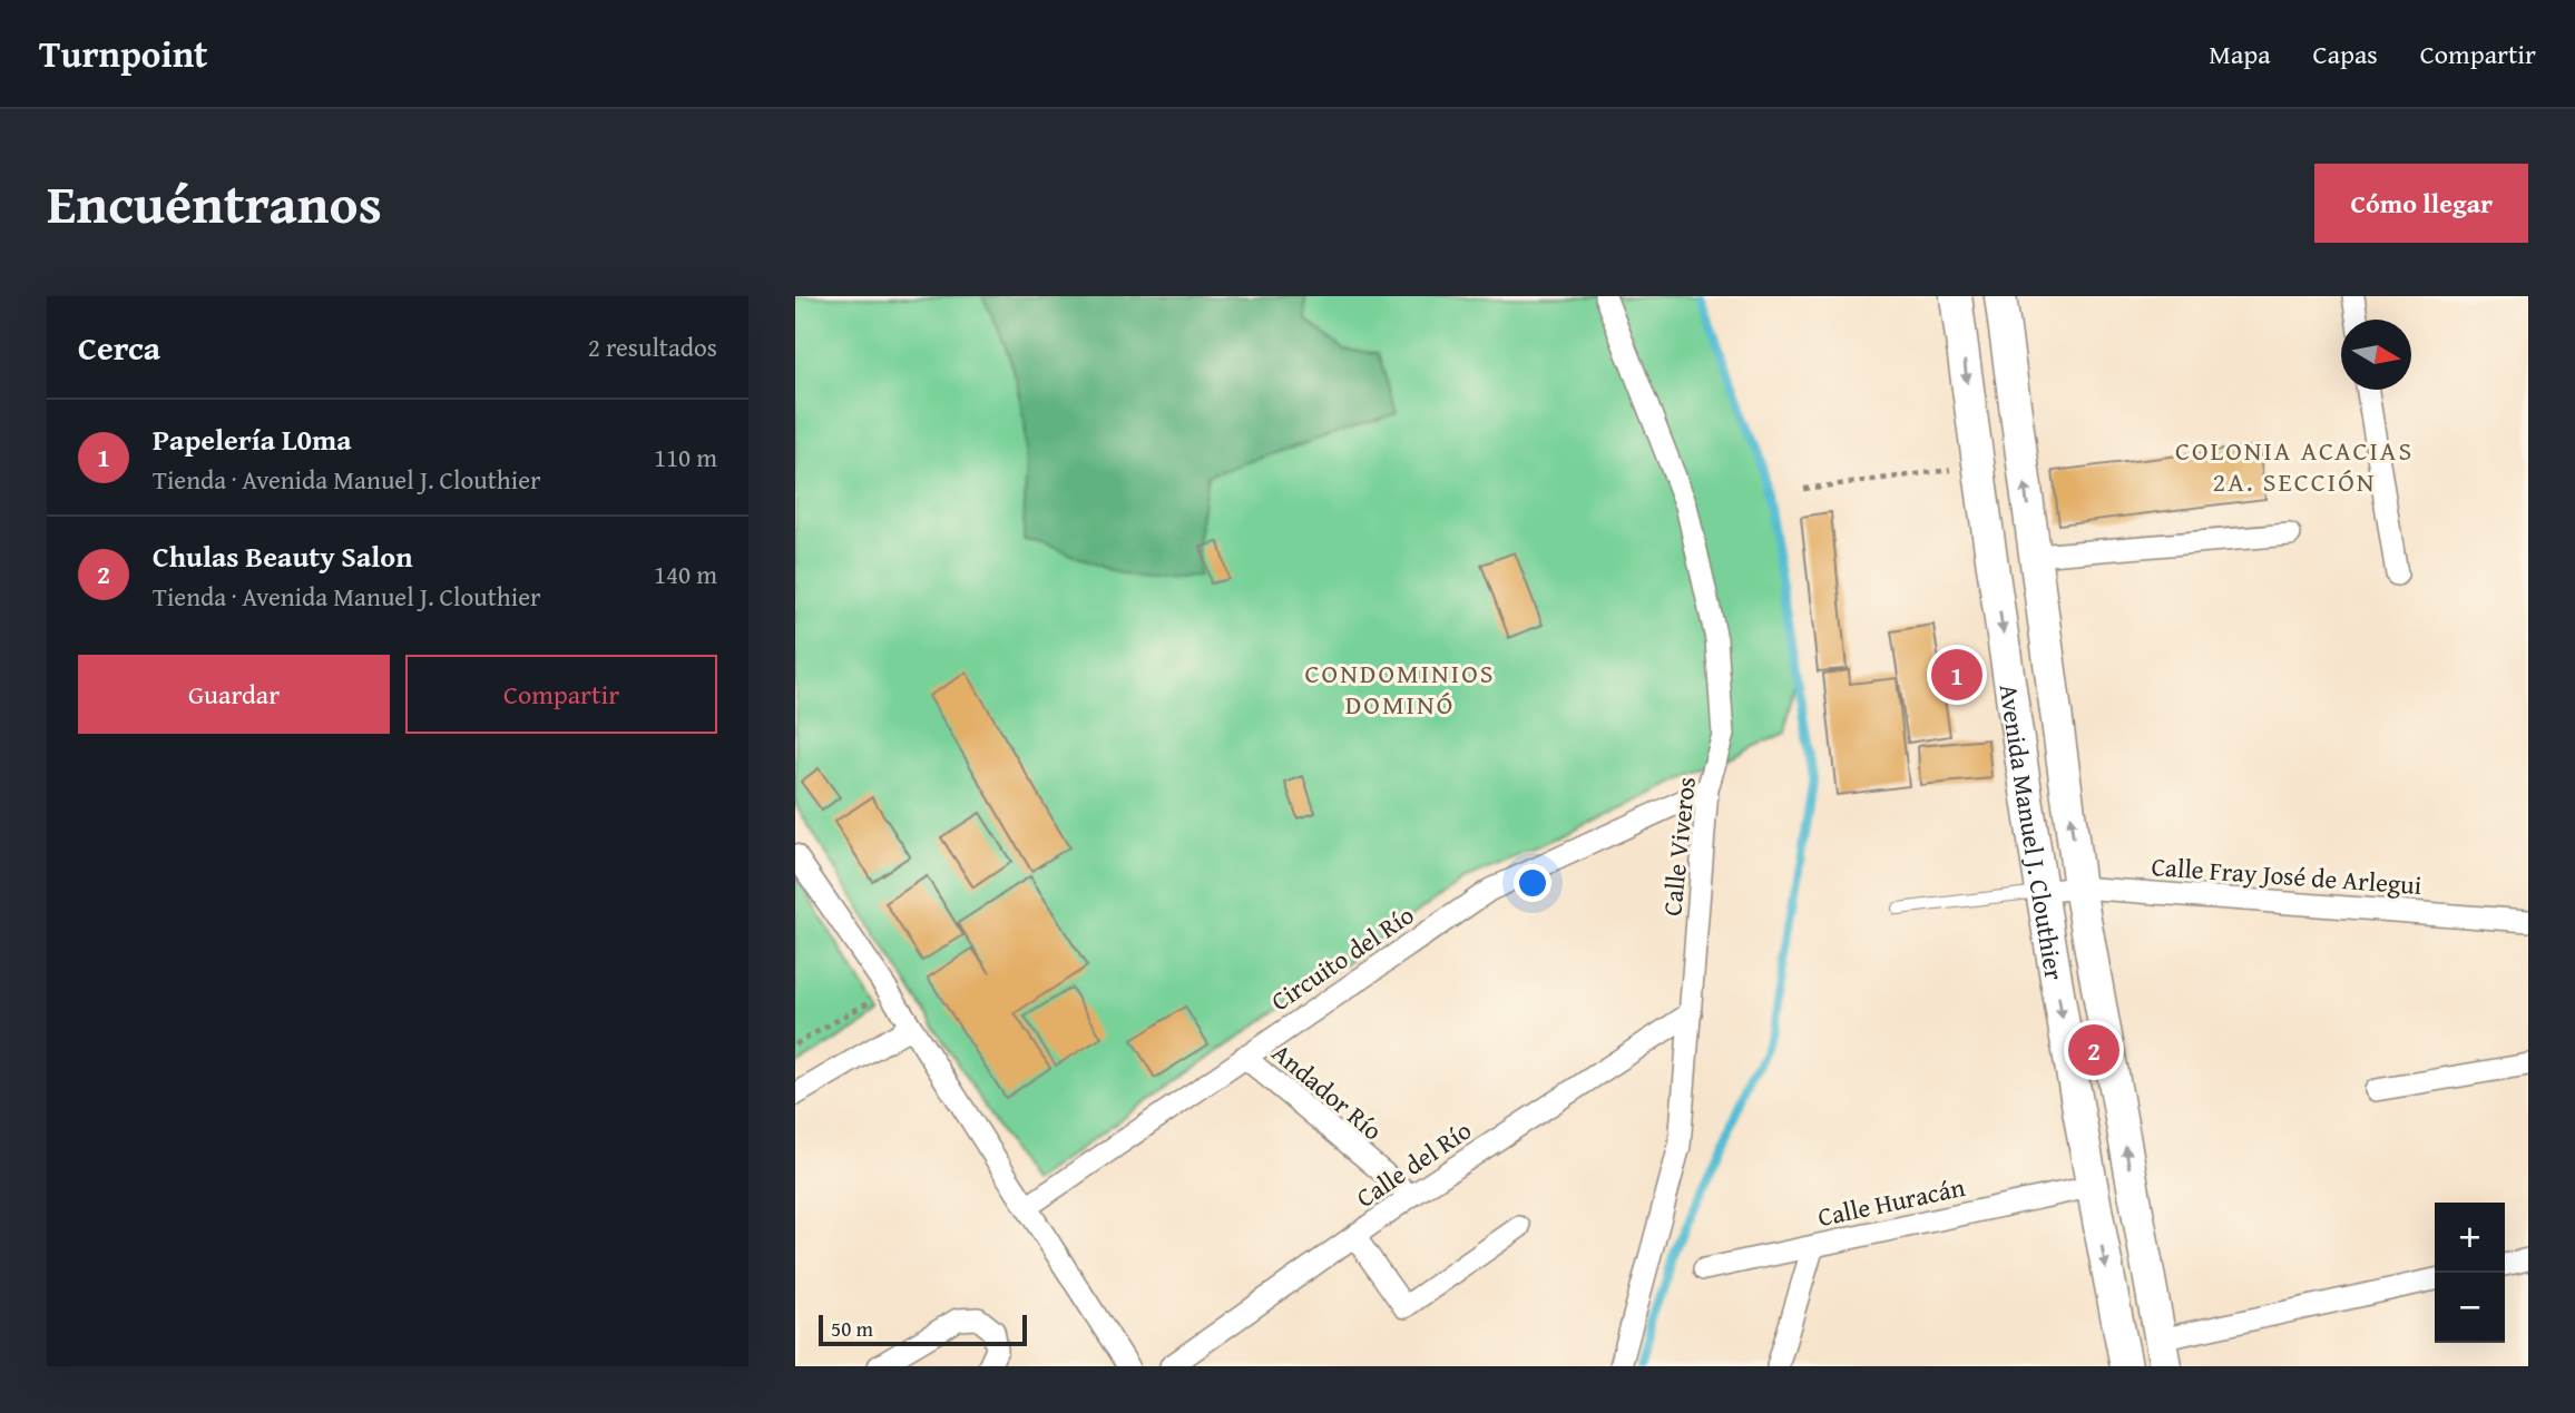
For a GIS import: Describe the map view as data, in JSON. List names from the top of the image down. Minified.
{"streets":{"main road":["Avenida Manuel J. Clouthier"],"street":["Calle Viveros","Calle Fray José de Arlegui","Circuito del Río","Andador Río","Calle del Río","Calle Huracán"]},"crossings":[["Avenida Manuel J. Clouthier","Calle Fray José de Arlegui"],["Avenida Manuel J. Clouthier","Calle Huracán"],["Calle Viveros","Circuito del Río"],["Calle Viveros","Calle del Río"],["Circuito del Río","Andador Río"],["Andador Río","Calle del Río"]],"districts":["COLONIA ACACIAS 2A. SECCIÓN","CONDOMINIOS DOMINÓ"],"scale_bar":"50 m","north":"right","page":{"header":"Turnpoint","nav":["Mapa","Capas","Compartir"],"title":"Encuéntranos","buttons":["Cómo llegar",["Guardar","Compartir"]],"heading":["Cerca","2 resultados"],"list":[{"mark":"1","name":"Papelería L0ma","note":"Tienda · Avenida Manuel J. Clouthier","value":"110 m"},{"mark":"2","name":"Chulas Beauty Salon","note":"Tienda · Avenida Manuel J. Clouthier","value":"140 m"}],"pins":["1","2"],"map_buttons":["+","−"],"scale":"50 m"}}
